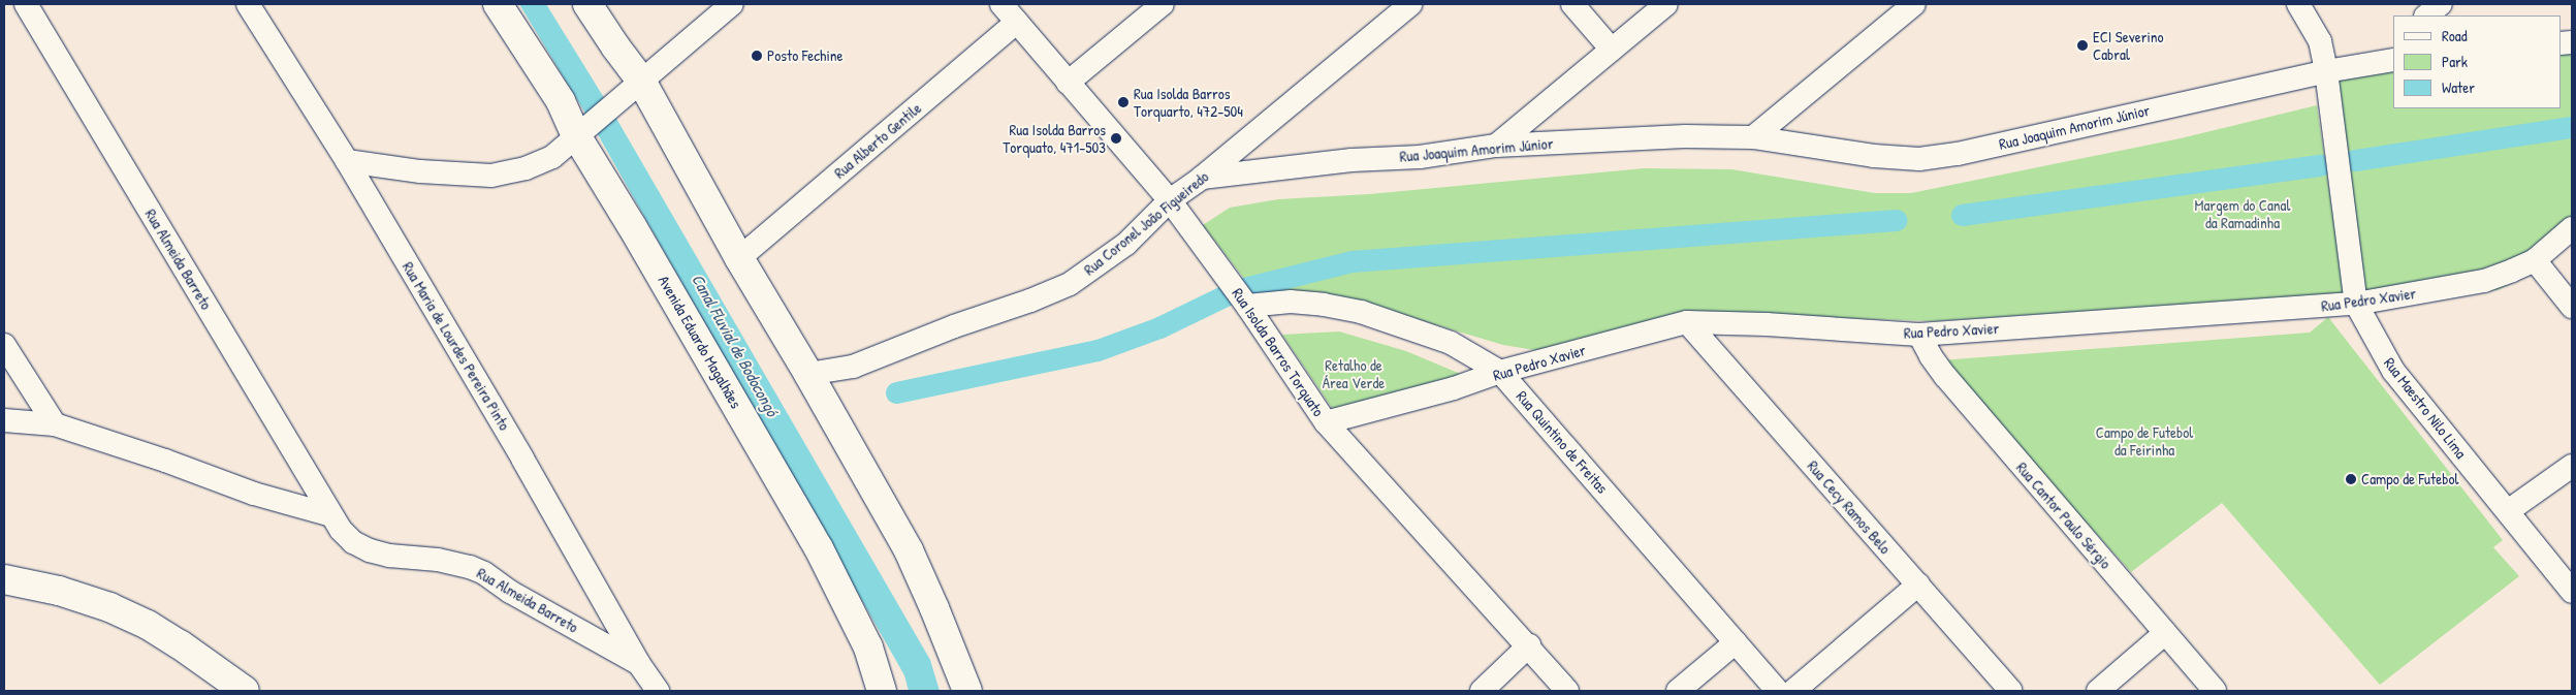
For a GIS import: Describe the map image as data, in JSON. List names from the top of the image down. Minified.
{"streets":{"main road":["Avenida Eduardo Magalhães"],"street":["Rua Joaquim Amorim Júnior","Rua Alberto Gentile","Rua Coronel João Figueiredo","Rua Almeida Barreto","Rua Pedro Xavier","Rua Maria de Lourdes Pereira Pinto","Rua Isolda Barros Torquato","Rua Maestro Nilo Lima","Rua Quintino de Freitas","Rua Cecy Ramos Belo","Rua Cantor Paulo Sérgio"]},"crossings":[["Rua Joaquim Amorim Júnior","Rua Coronel João Figueiredo"],["Rua Joaquim Amorim Júnior","Rua Maestro Nilo Lima"],["Rua Alberto Gentile","Rua Isolda Barros Torquato"],["Rua Coronel João Figueiredo","Rua Isolda Barros Torquato"],["Rua Almeida Barreto","Rua Maria de Lourdes Pereira Pinto"],["Rua Pedro Xavier","Rua Isolda Barros Torquato"],["Rua Pedro Xavier","Rua Maestro Nilo Lima"],["Rua Pedro Xavier","Rua Quintino de Freitas"],["Rua Pedro Xavier","Rua Cecy Ramos Belo"],["Rua Pedro Xavier","Rua Cantor Paulo Sérgio"],["Rua Isolda Barros Torquato","Rua Quintino de Freitas"]],"water":["Canal Fluvial de Bodocongó"],"parks":["Margem do Canal da Ramadinha","Retalho de Área Verde","Campo de Futebol da Feirinha"],"places":["ECI Severino Cabral","Posto Fechine","Rua Isolda Barros Torquarto, 472-504","Rua Isolda Barros Torquato, 471-503","Campo de Futebol"],"legend":["Road","Park","Water"]}
